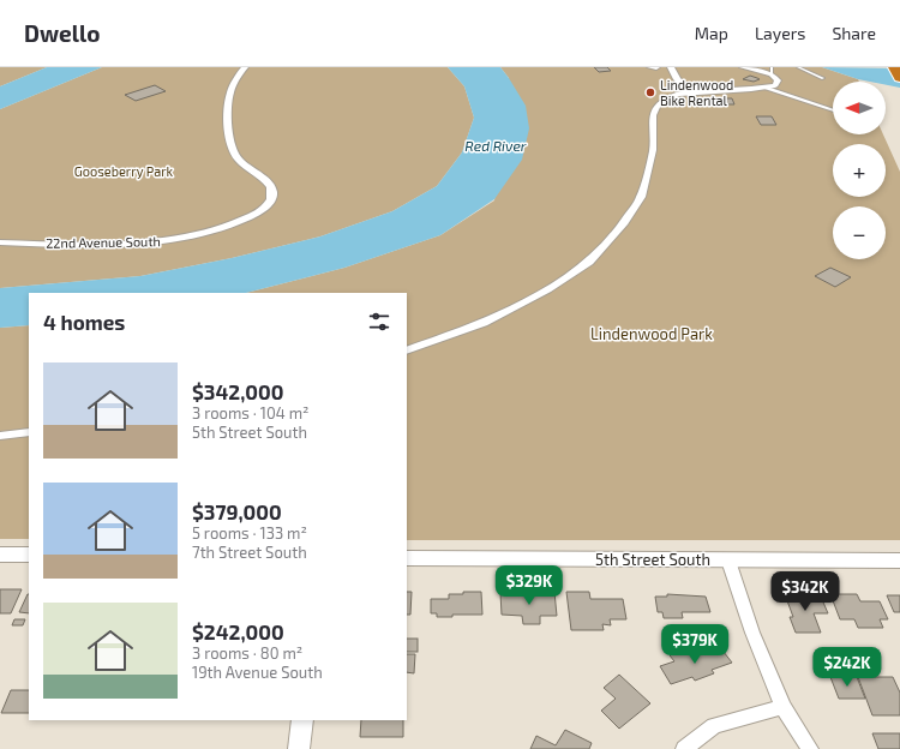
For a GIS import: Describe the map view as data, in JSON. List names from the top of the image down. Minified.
{"streets":{"street":["22nd Avenue South","5th Street South"]},"water":["Red River"],"parks":["Gooseberry Park","Lindenwood Park"],"places":["Lindenwood Bike Rental"],"north":"left","page":{"header":"Dwello","nav":["Map","Layers","Share"],"map_buttons":["+","−"],"heading":"4 homes","list":[{"name":"$342,000","note":"3 rooms · 104 m² · 5th Street South"},{"name":"$379,000","note":"5 rooms · 133 m² · 7th Street South"},{"name":"$242,000","note":"3 rooms · 80 m² · 19th Avenue South"}],"price":["$329K","$342K","$379K","$242K"]}}
